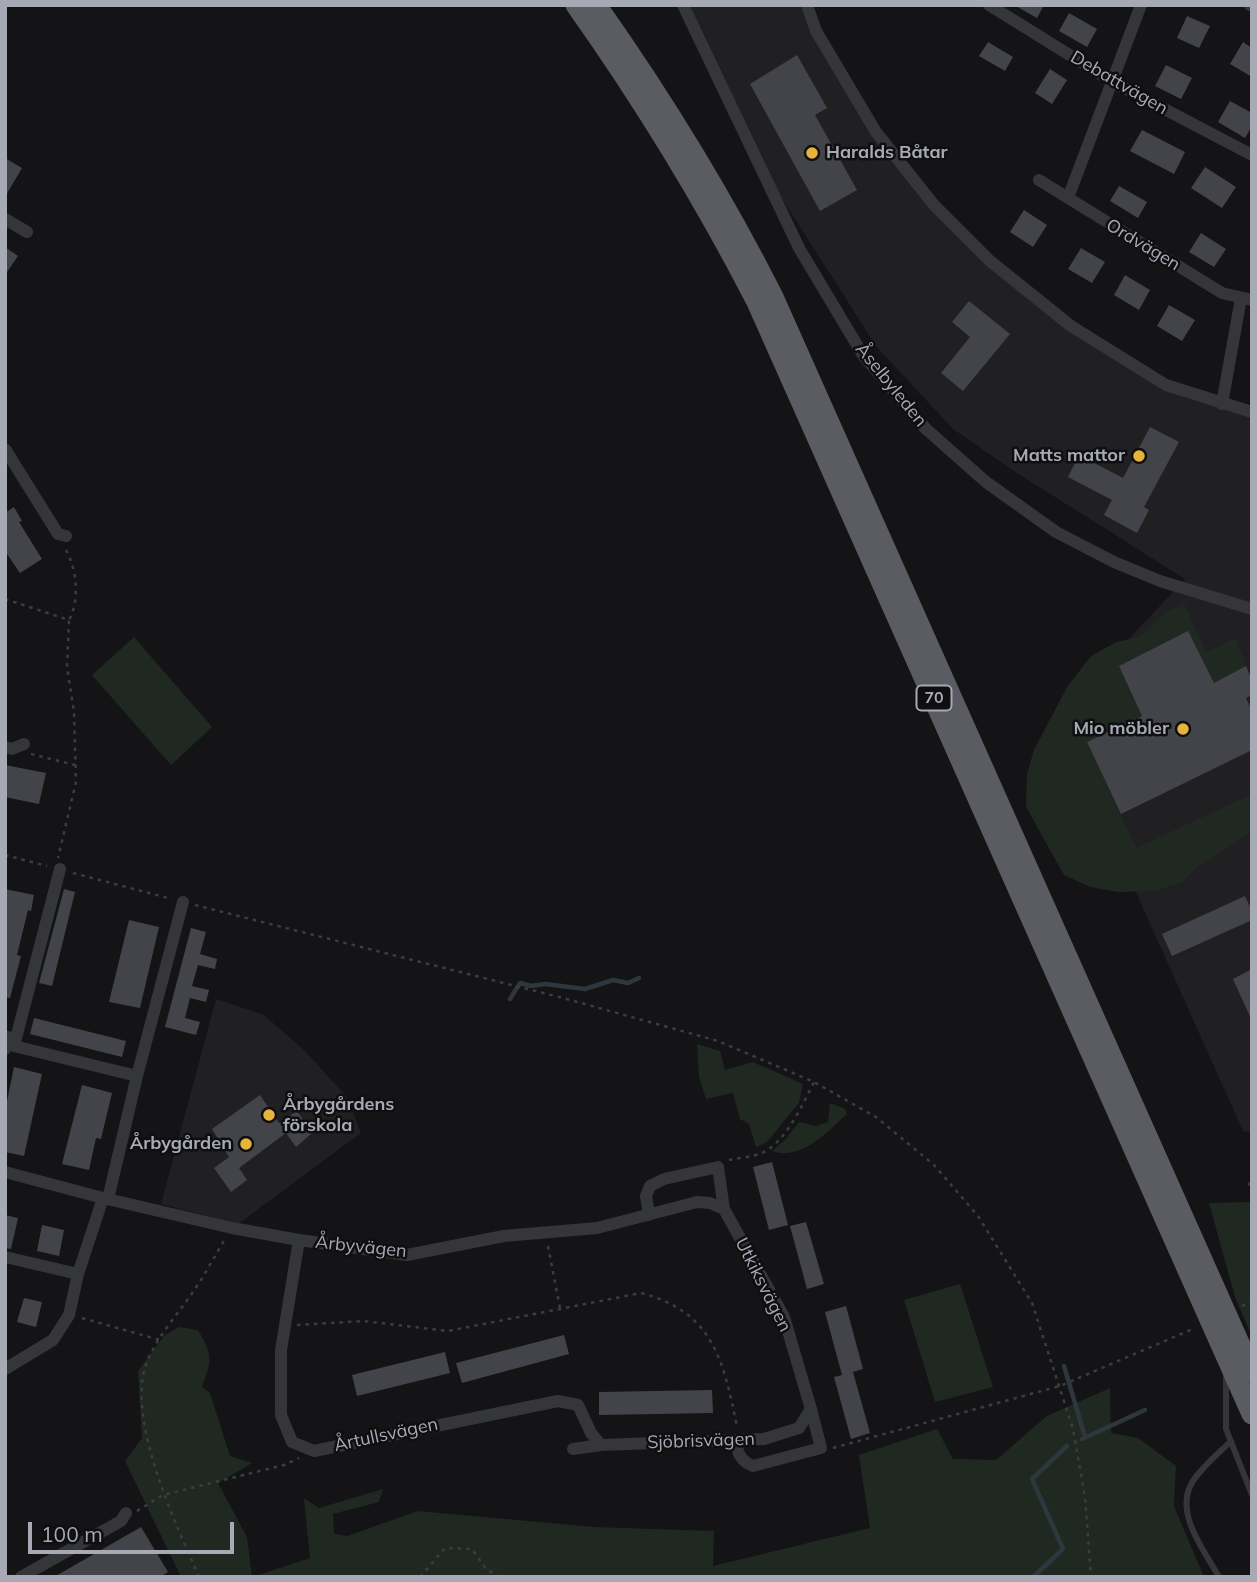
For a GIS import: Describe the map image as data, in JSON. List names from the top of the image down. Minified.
{"streets":{"highway":["70"],"street":["Debattvägen","Ordvägen","Åselbyleden","Årbyvägen","Utkiksvägen","Årtullsvägen","Sjöbrisvägen"]},"crossings":[["Årbyvägen","Utkiksvägen"],["Årbyvägen","Årtullsvägen"],["Utkiksvägen","Sjöbrisvägen"],["Årtullsvägen","Sjöbrisvägen"]],"places":["Haralds Båtar","Matts mattor","Mio möbler","Årbygårdens förskola","Årbygården"],"scale_bar":"100 m"}
